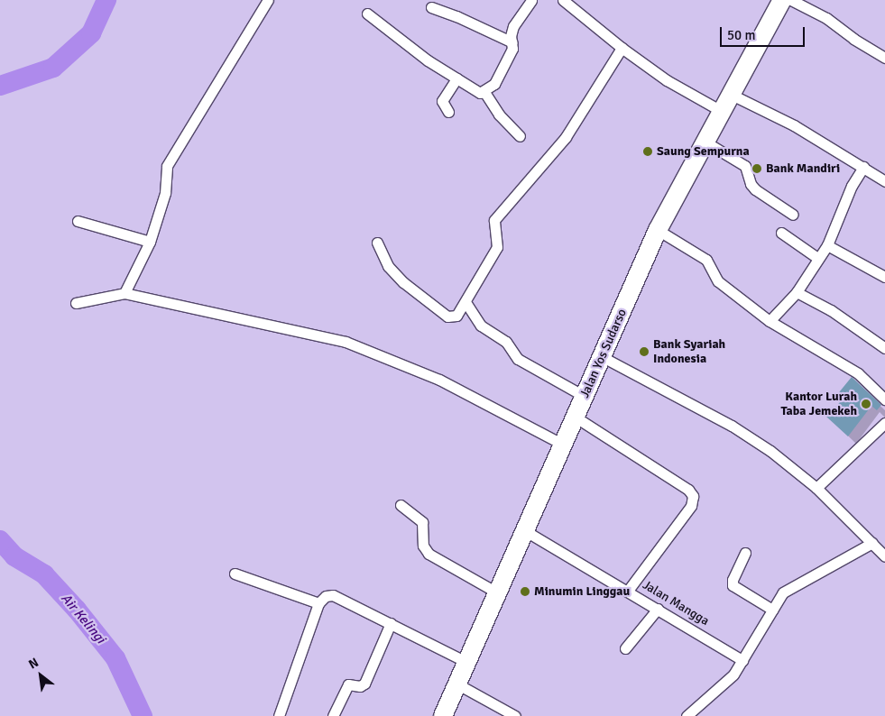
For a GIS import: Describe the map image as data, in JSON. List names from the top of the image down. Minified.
{"streets":{"highway":["Jalan Yos Sudarso"],"street":["Jalan Mangga"]},"crossings":[["Jalan Yos Sudarso","Jalan Mangga"]],"water":["Air Kelingi"],"places":["Saung Sempurna","Bank Mandiri","Bank Syariah Indonesia","Kantor Lurah Taba Jemekeh","Minumin Linggau"],"scale_bar":"50 m","north":"top left"}
